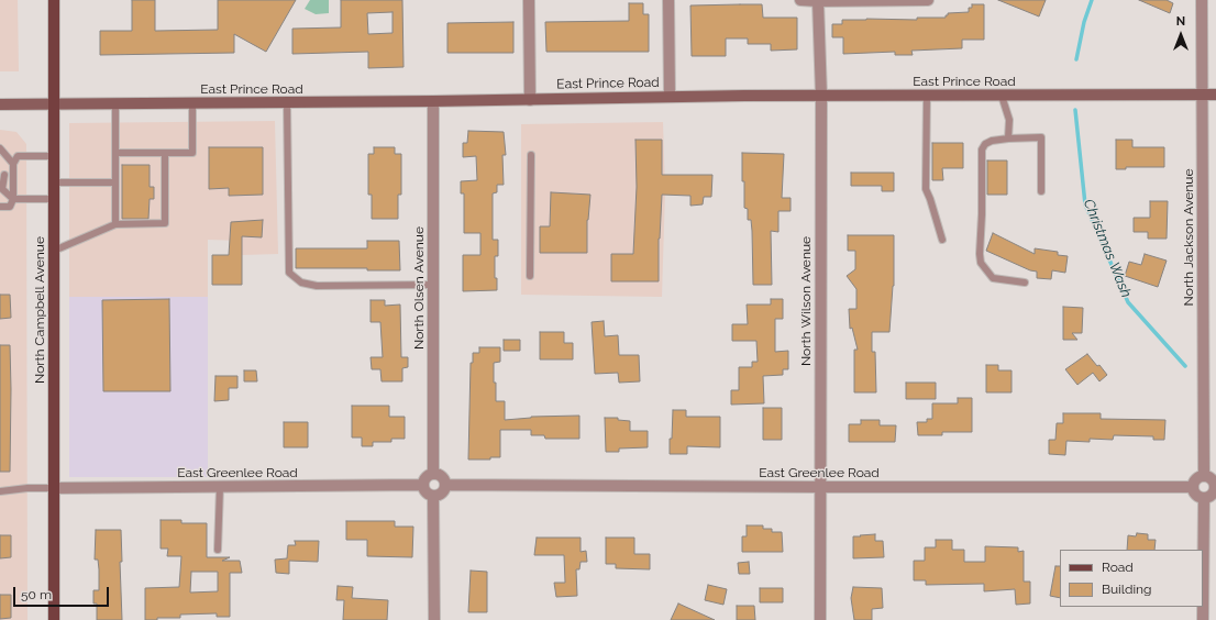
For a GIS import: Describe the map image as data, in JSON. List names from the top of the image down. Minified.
{"streets":{"main road":["East Prince Road","North Campbell Avenue"],"street":["North Jackson Avenue","North Olsen Avenue","North Wilson Avenue","East Greenlee Road"]},"crossings":[["East Prince Road","North Jackson Avenue"],["East Prince Road","North Olsen Avenue"],["East Prince Road","North Wilson Avenue"],["East Prince Road","North Campbell Avenue"],["North Jackson Avenue","East Greenlee Road"],["North Olsen Avenue","East Greenlee Road"],["North Wilson Avenue","East Greenlee Road"],["North Campbell Avenue","East Greenlee Road"]],"water":["Christmas Wash"],"legend":["Road","Building"],"scale_bar":"50 m","north":"top"}
